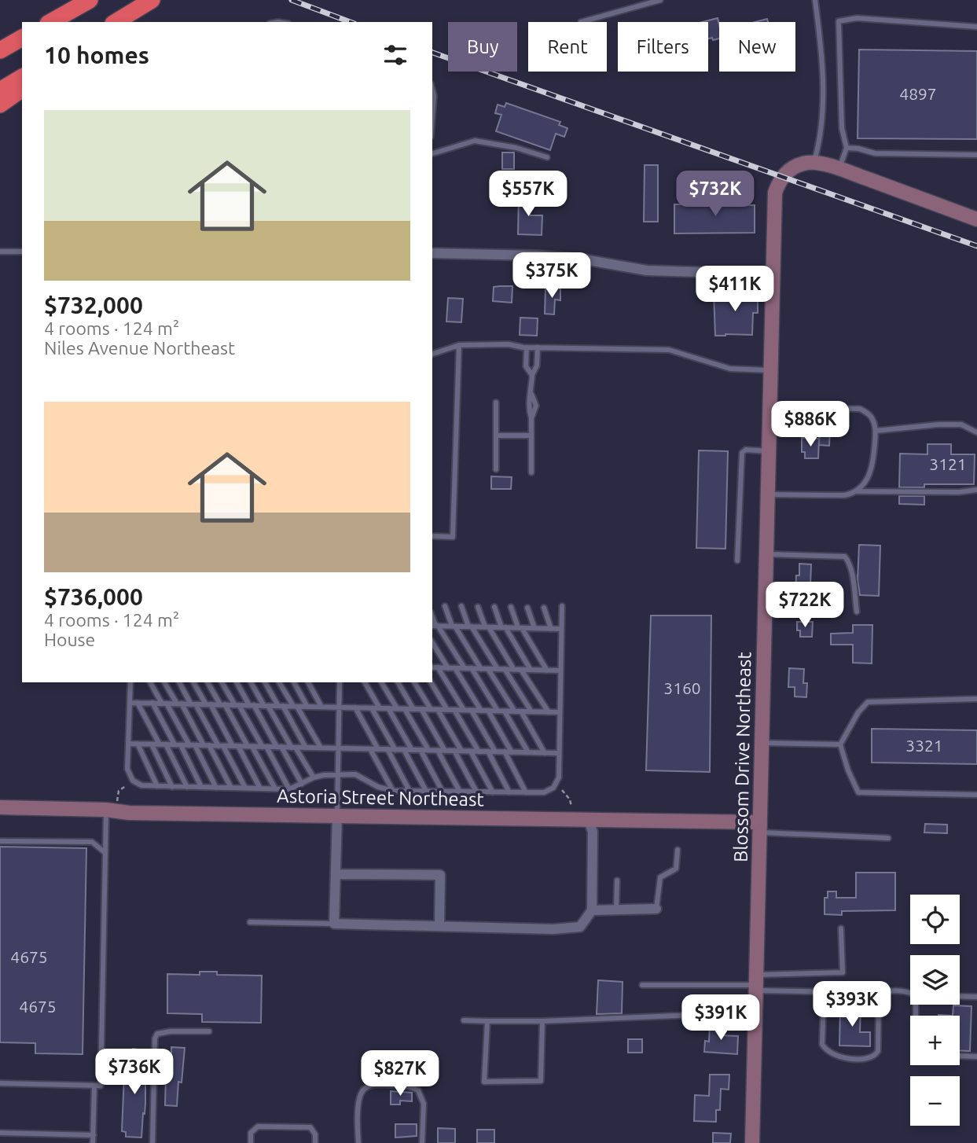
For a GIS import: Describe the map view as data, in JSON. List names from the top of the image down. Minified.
{"streets":{"street":["Blossom Drive Northeast","Astoria Street Northeast"]},"crossings":[["Blossom Drive Northeast","Astoria Street Northeast"]],"house_numbers":["4897","3121","3160","3321","4675","4675"],"page":{"chip":["Buy","Rent","Filters","New"],"heading":"10 homes","list":[{"name":"$732,000","note":"4 rooms · 124 m² · Niles Avenue Northeast"},{"name":"$736,000","note":"4 rooms · 124 m² · House"}],"price":["$557K","$732K","$375K","$411K","$886K","$722K","$393K","$391K","$736K","$827K"],"map_buttons":["+","−"]}}
